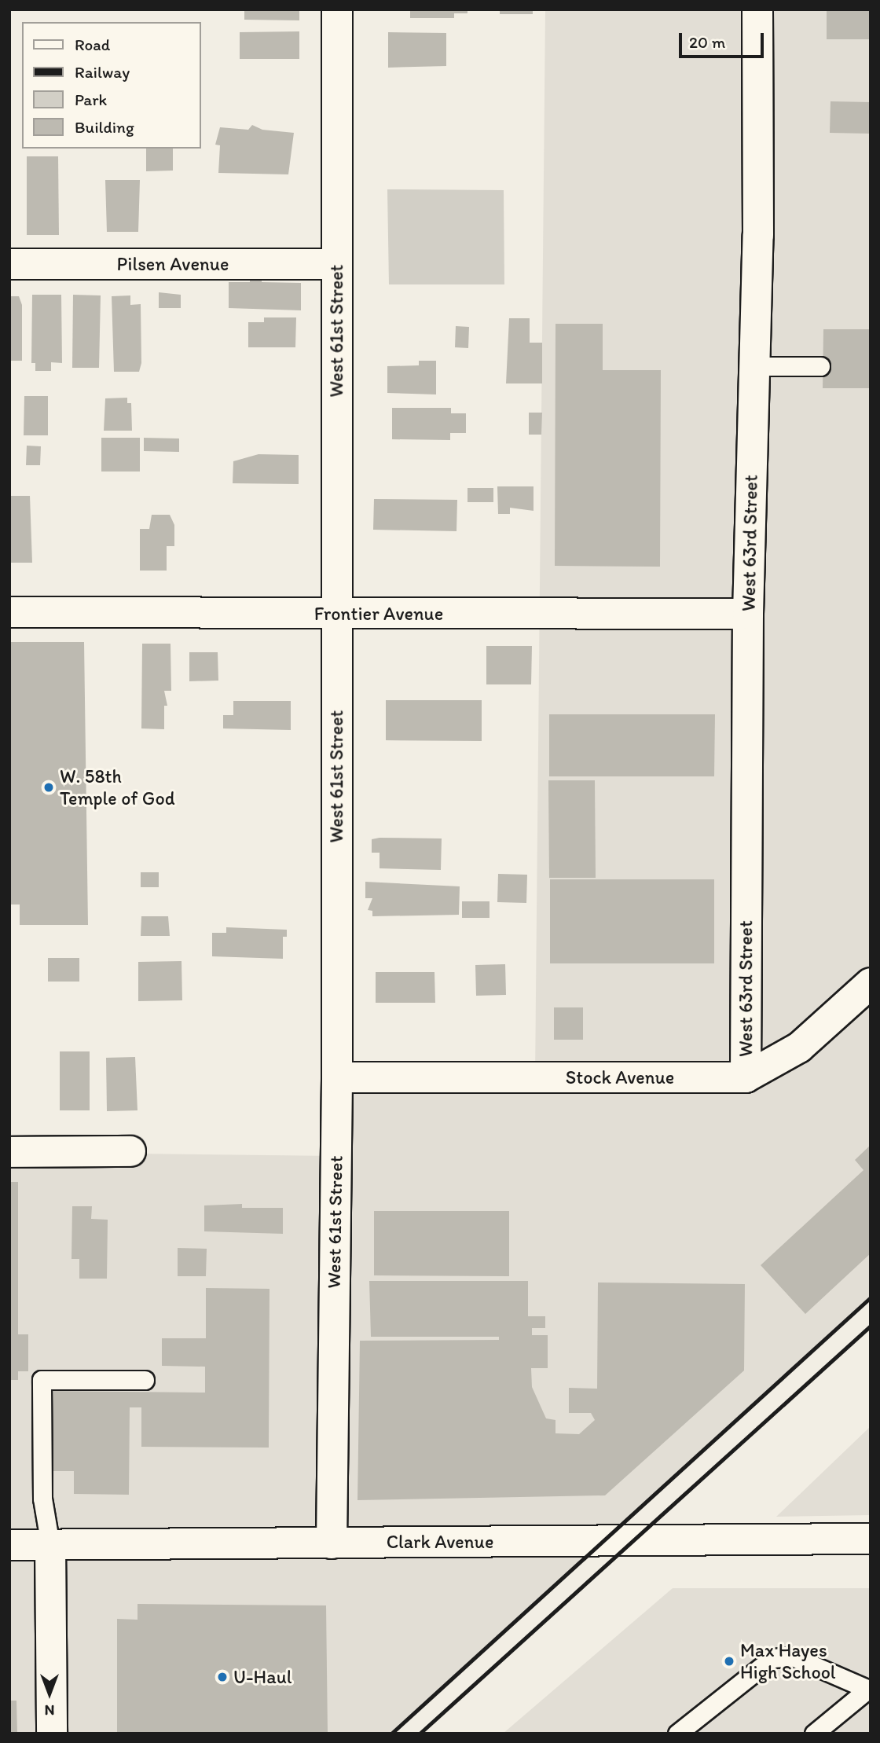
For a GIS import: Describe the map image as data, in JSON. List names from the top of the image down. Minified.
{"streets":{"street":["Pilsen Avenue","West 61st Street","West 63rd Street","Frontier Avenue","Stock Avenue","Clark Avenue"]},"crossings":[["Pilsen Avenue","West 61st Street"],["West 61st Street","Frontier Avenue"],["West 61st Street","Stock Avenue"],["West 61st Street","Clark Avenue"],["West 63rd Street","Frontier Avenue"],["West 63rd Street","Stock Avenue"]],"places":["W. 58th Temple of God","Max Hayes High School","U-Haul"],"legend":["Road","Railway","Park","Building"],"scale_bar":"20 m","north":"bottom"}
